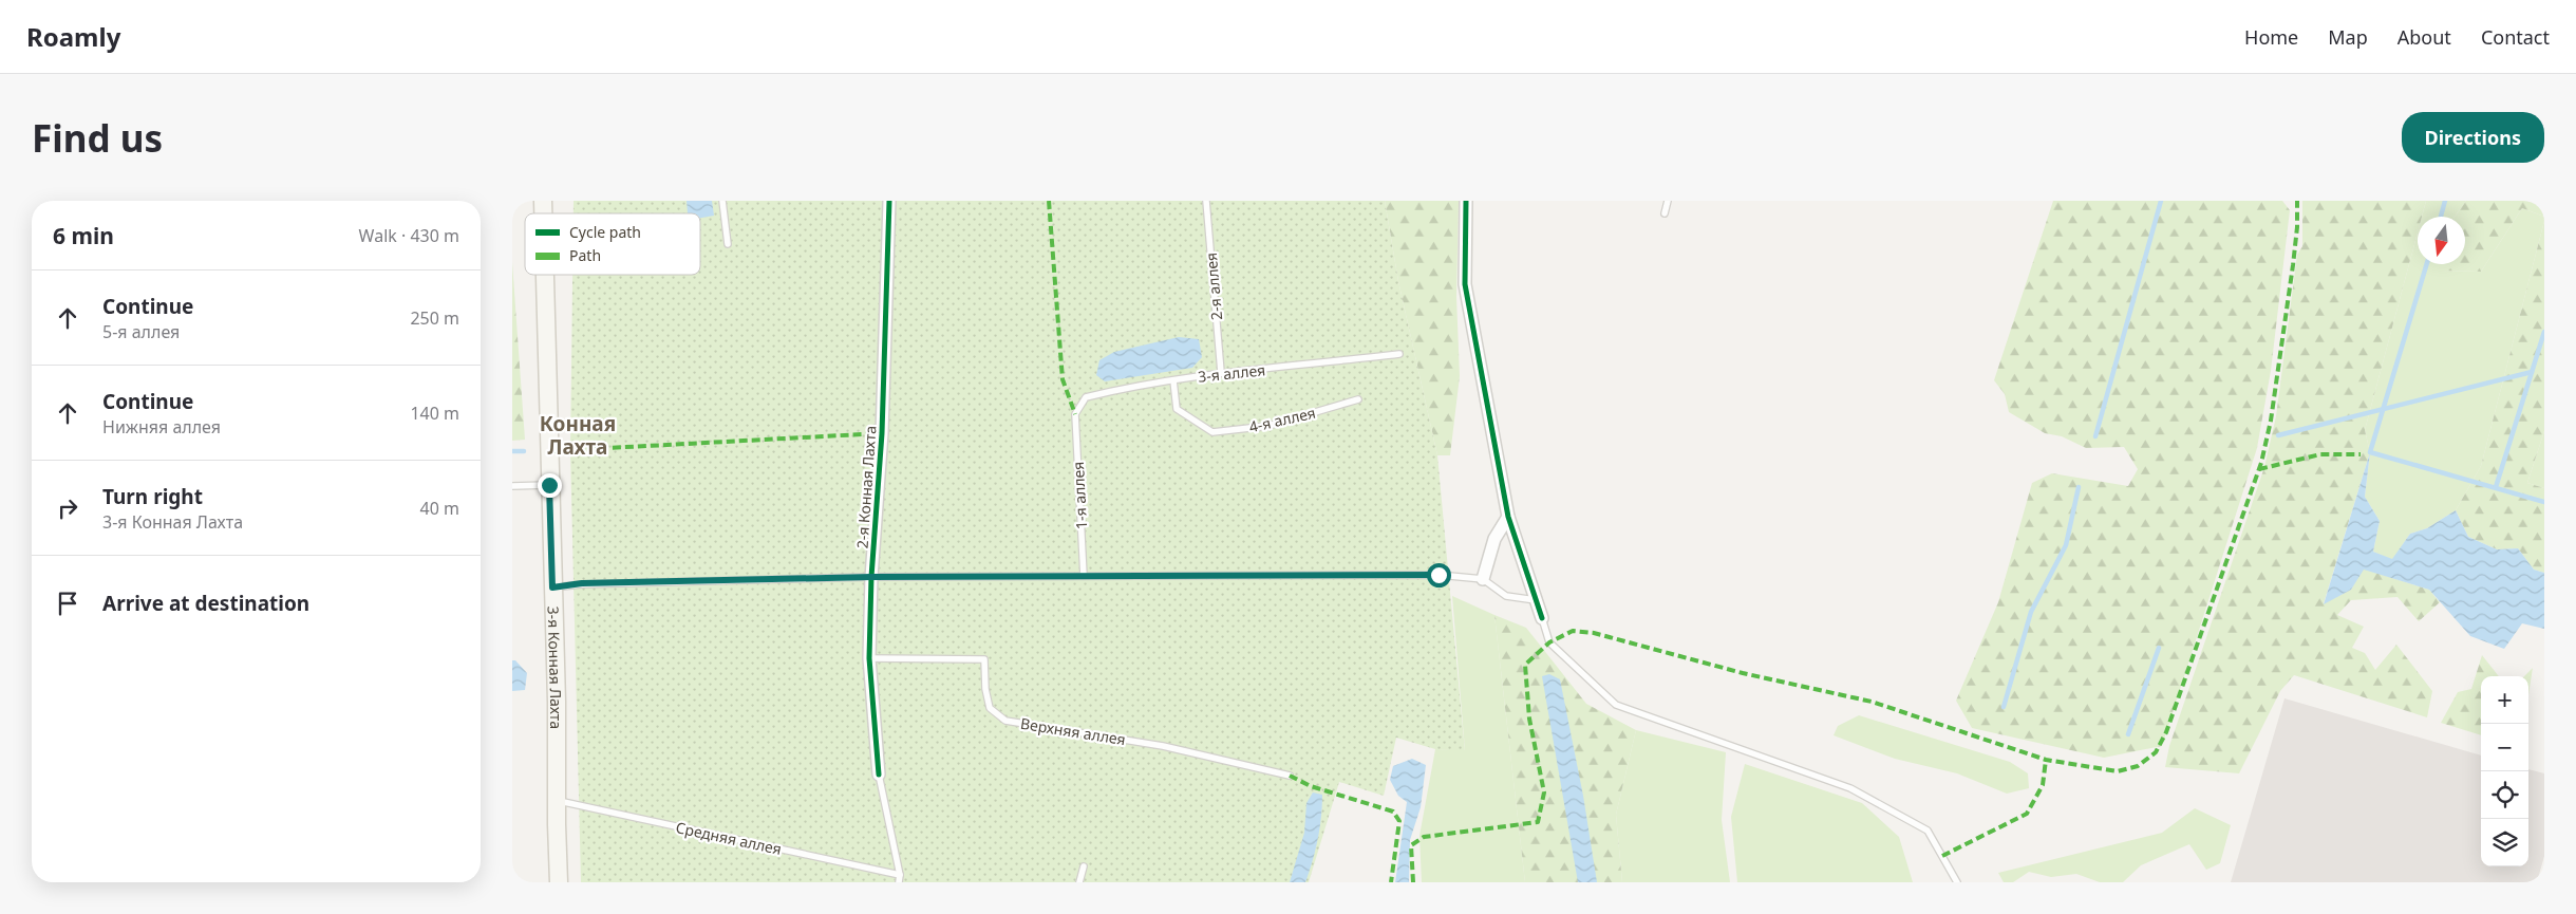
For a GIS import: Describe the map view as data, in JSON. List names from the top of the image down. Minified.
{"streets":{"main road":["3-я Конная Лахта"],"street":["2-я Конная Лахта"],"lane":["2-я аллея","3-я аллея","4-я аллея","1-я аллея","Верхняя аллея","Средняя аллея"]},"crossings":[["2-я аллея","3-я аллея"],["3-я аллея","4-я аллея"],["3-я аллея","1-я аллея"],["2-я Конная Лахта","Верхняя аллея"],["2-я Конная Лахта","Средняя аллея"],["3-я Конная Лахта","Средняя аллея"]],"districts":["Конная Лахта"],"legend":["Cycle path","Path"],"north":"bottom","page":{"header":"Roamly","nav":["Home","Map","About","Contact"],"buttons":"Directions","title":"Find us","heading":["6 min","Walk · 430 m"],"list":[["Continue","5-я аллея","250 m"],["Continue","Нижняя аллея","140 m"],["Turn right","3-я Конная Лахта","40 m"],"Arrive at destination"],"map_buttons":["+","−"]}}
